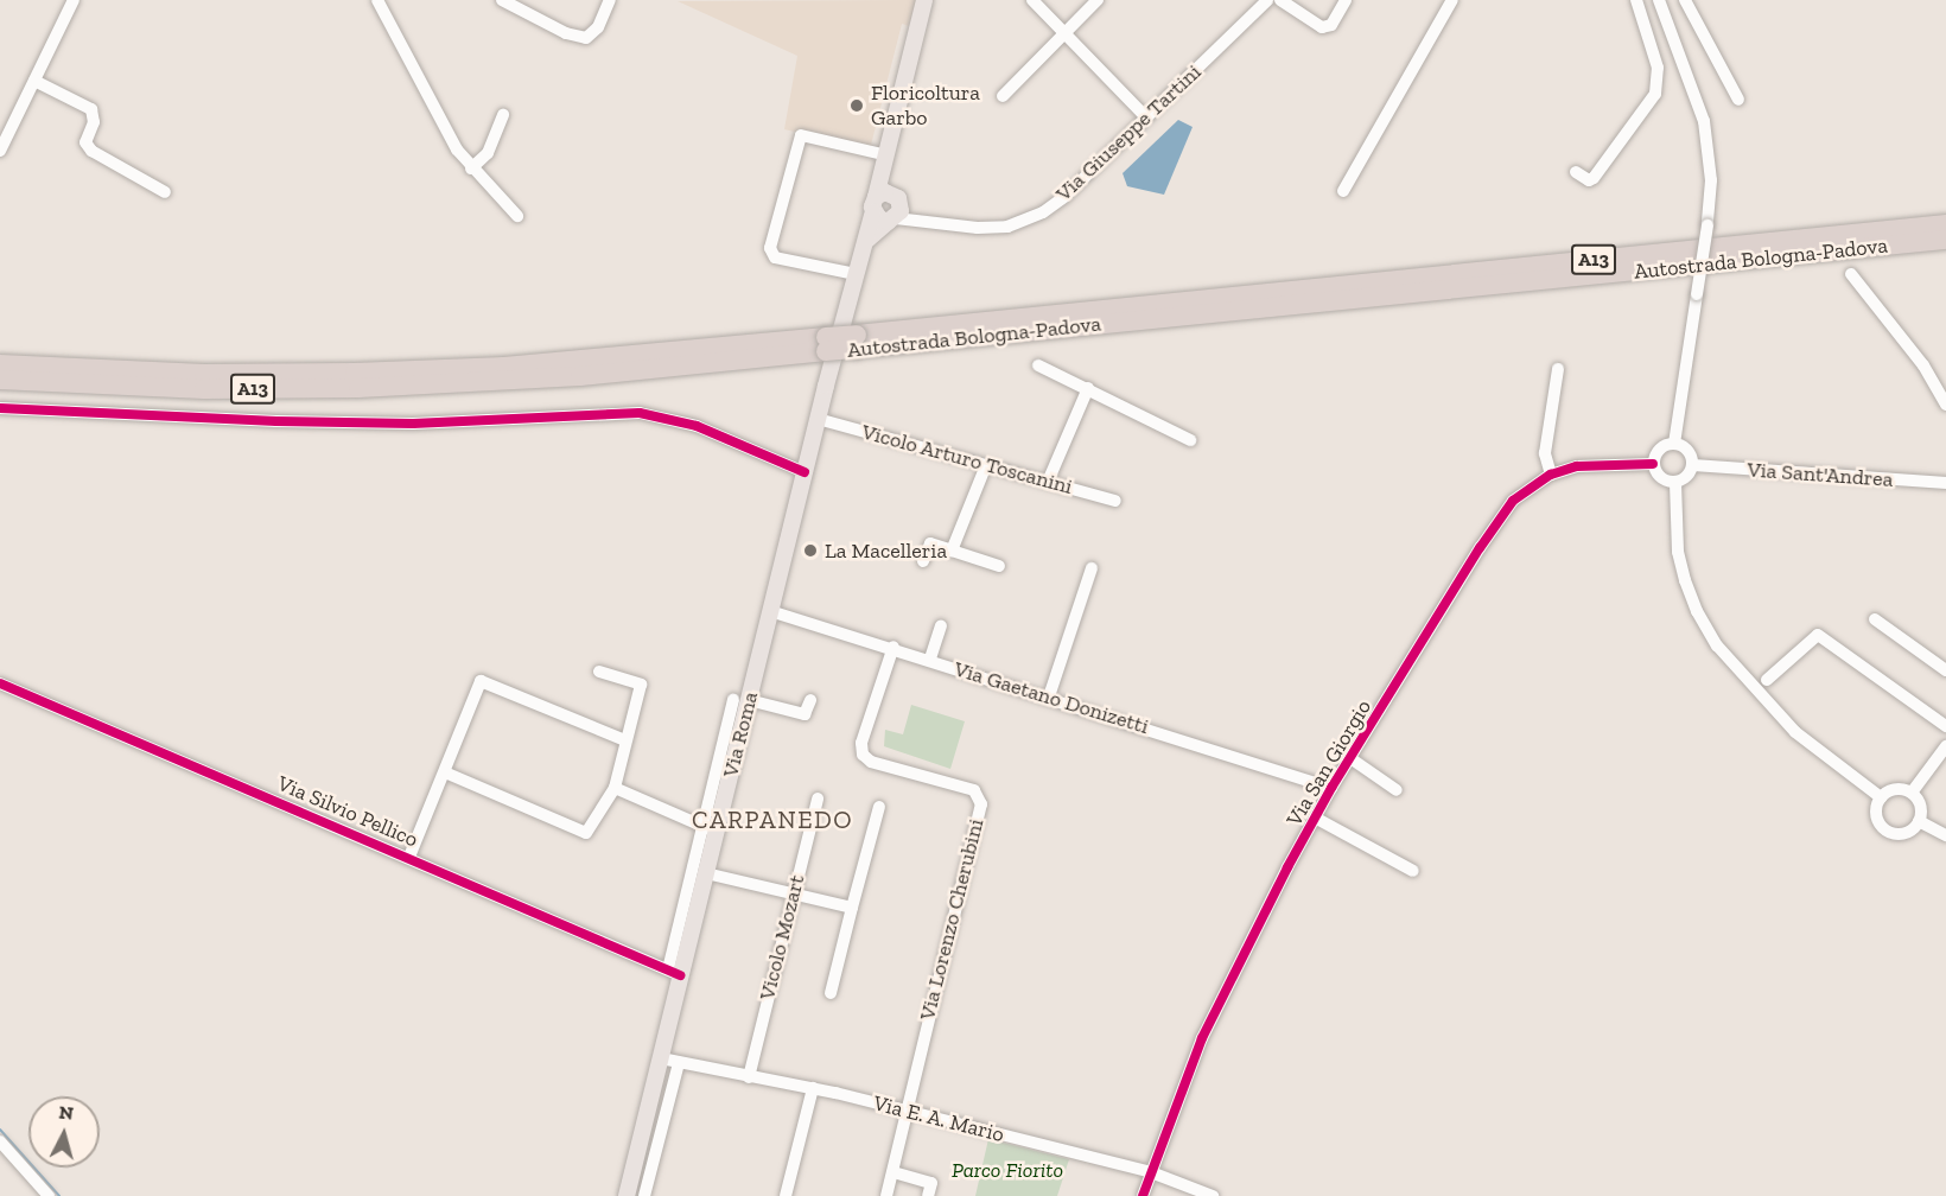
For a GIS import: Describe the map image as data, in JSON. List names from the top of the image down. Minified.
{"streets":{"highway":["Autostrada Bologna-Padova","A13"],"main road":["Via Roma"],"street":["Via Giuseppe Tartini","Vicolo Arturo Toscanini","Via Sant'Andrea","Via Gaetano Donizetti","Via San Giorgio","Via Silvio Pellico","Via Lorenzo Cherubini","Vicolo Mozart","Via E. A. Mario"]},"crossings":[["Via Giuseppe Tartini","Via Roma"],["Vicolo Arturo Toscanini","Via Roma"],["Via Sant'Andrea","Via San Giorgio"],["Via Gaetano Donizetti","Via Roma"],["Via Gaetano Donizetti","Via San Giorgio"],["Via Gaetano Donizetti","Via Lorenzo Cherubini"],["Via Roma","Via Silvio Pellico"],["Via Roma","Via E. A. Mario"],["Via San Giorgio","Via E. A. Mario"],["Via Lorenzo Cherubini","Via E. A. Mario"],["Vicolo Mozart","Via E. A. Mario"]],"districts":["CARPANEDO"],"parks":["Parco Fiorito"],"places":["Floricoltura Garbo","La Macelleria"],"north":"top"}
